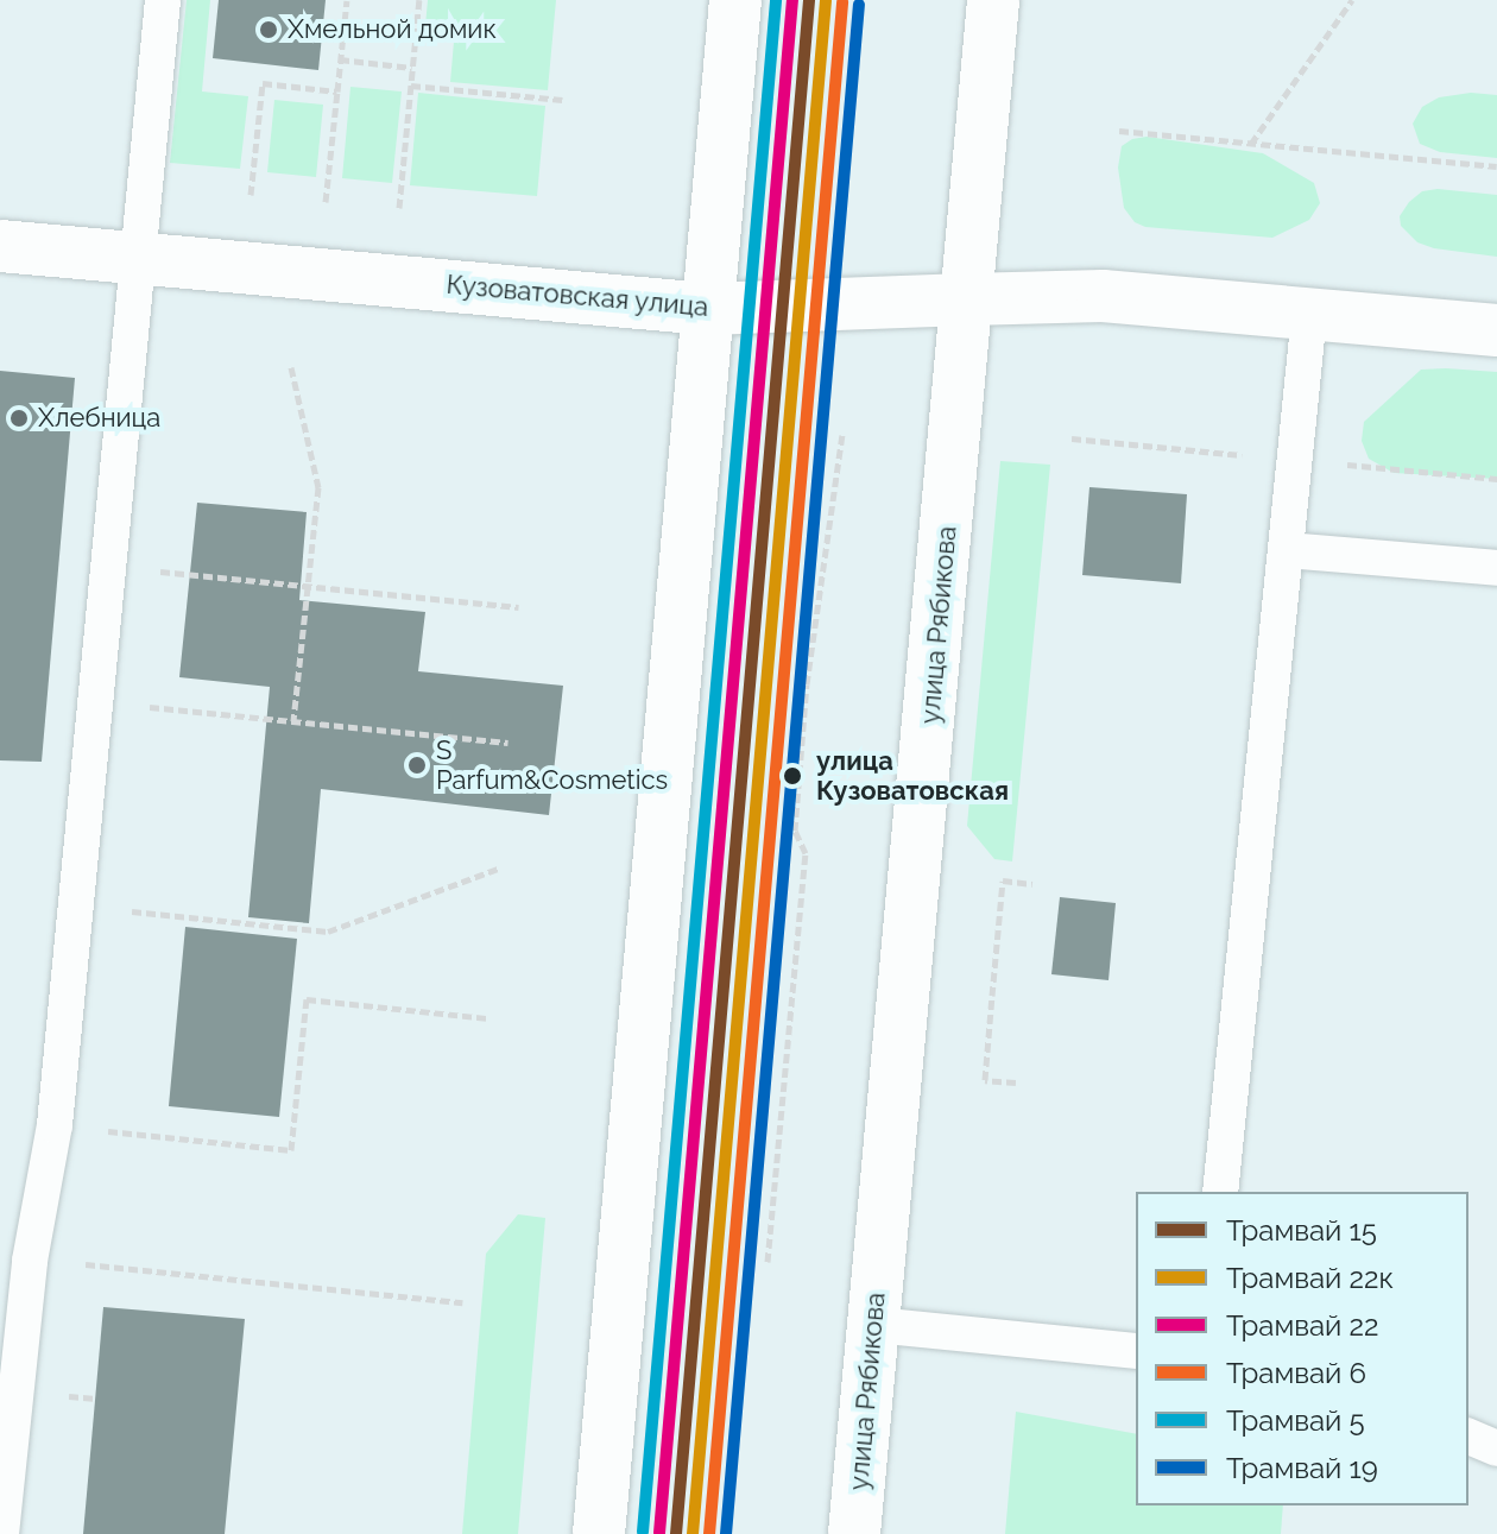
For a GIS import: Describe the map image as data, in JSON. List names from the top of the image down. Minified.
{"streets":{"main road":["Кузоватовская улица","улица Рябикова"]},"crossings":[["Кузоватовская улица","улица Рябикова"]],"places":["Хмельной домик","Хлебница","S Parfum&Cosmetics","улица Кузоватовская"],"lines":["tram line 15","tram line 22","tram line 5","tram line 22к","tram line 6","tram line 19"],"legend":["Трамвай 15","Трамвай 22к","Трамвай 22","Трамвай 6","Трамвай 5","Трамвай 19"]}
